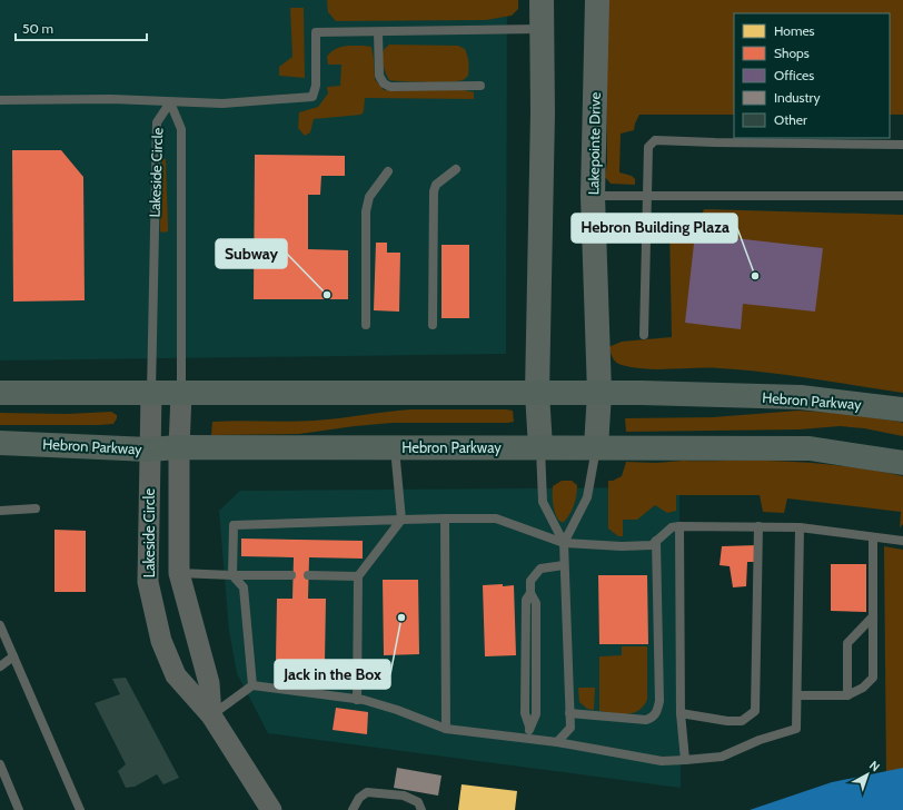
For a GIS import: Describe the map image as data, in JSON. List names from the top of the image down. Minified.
{"streets":{"main road":["Lakepointe Drive","Hebron Parkway"],"street":["Lakeside Circle"]},"crossings":[["Lakepointe Drive","Hebron Parkway"],["Lakeside Circle","Hebron Parkway"]],"places":["Hebron Building Plaza","Subway","Jack in the Box"],"legend":["Homes","Shops","Offices","Industry","Other"],"scale_bar":"50 m","north":"top right"}
